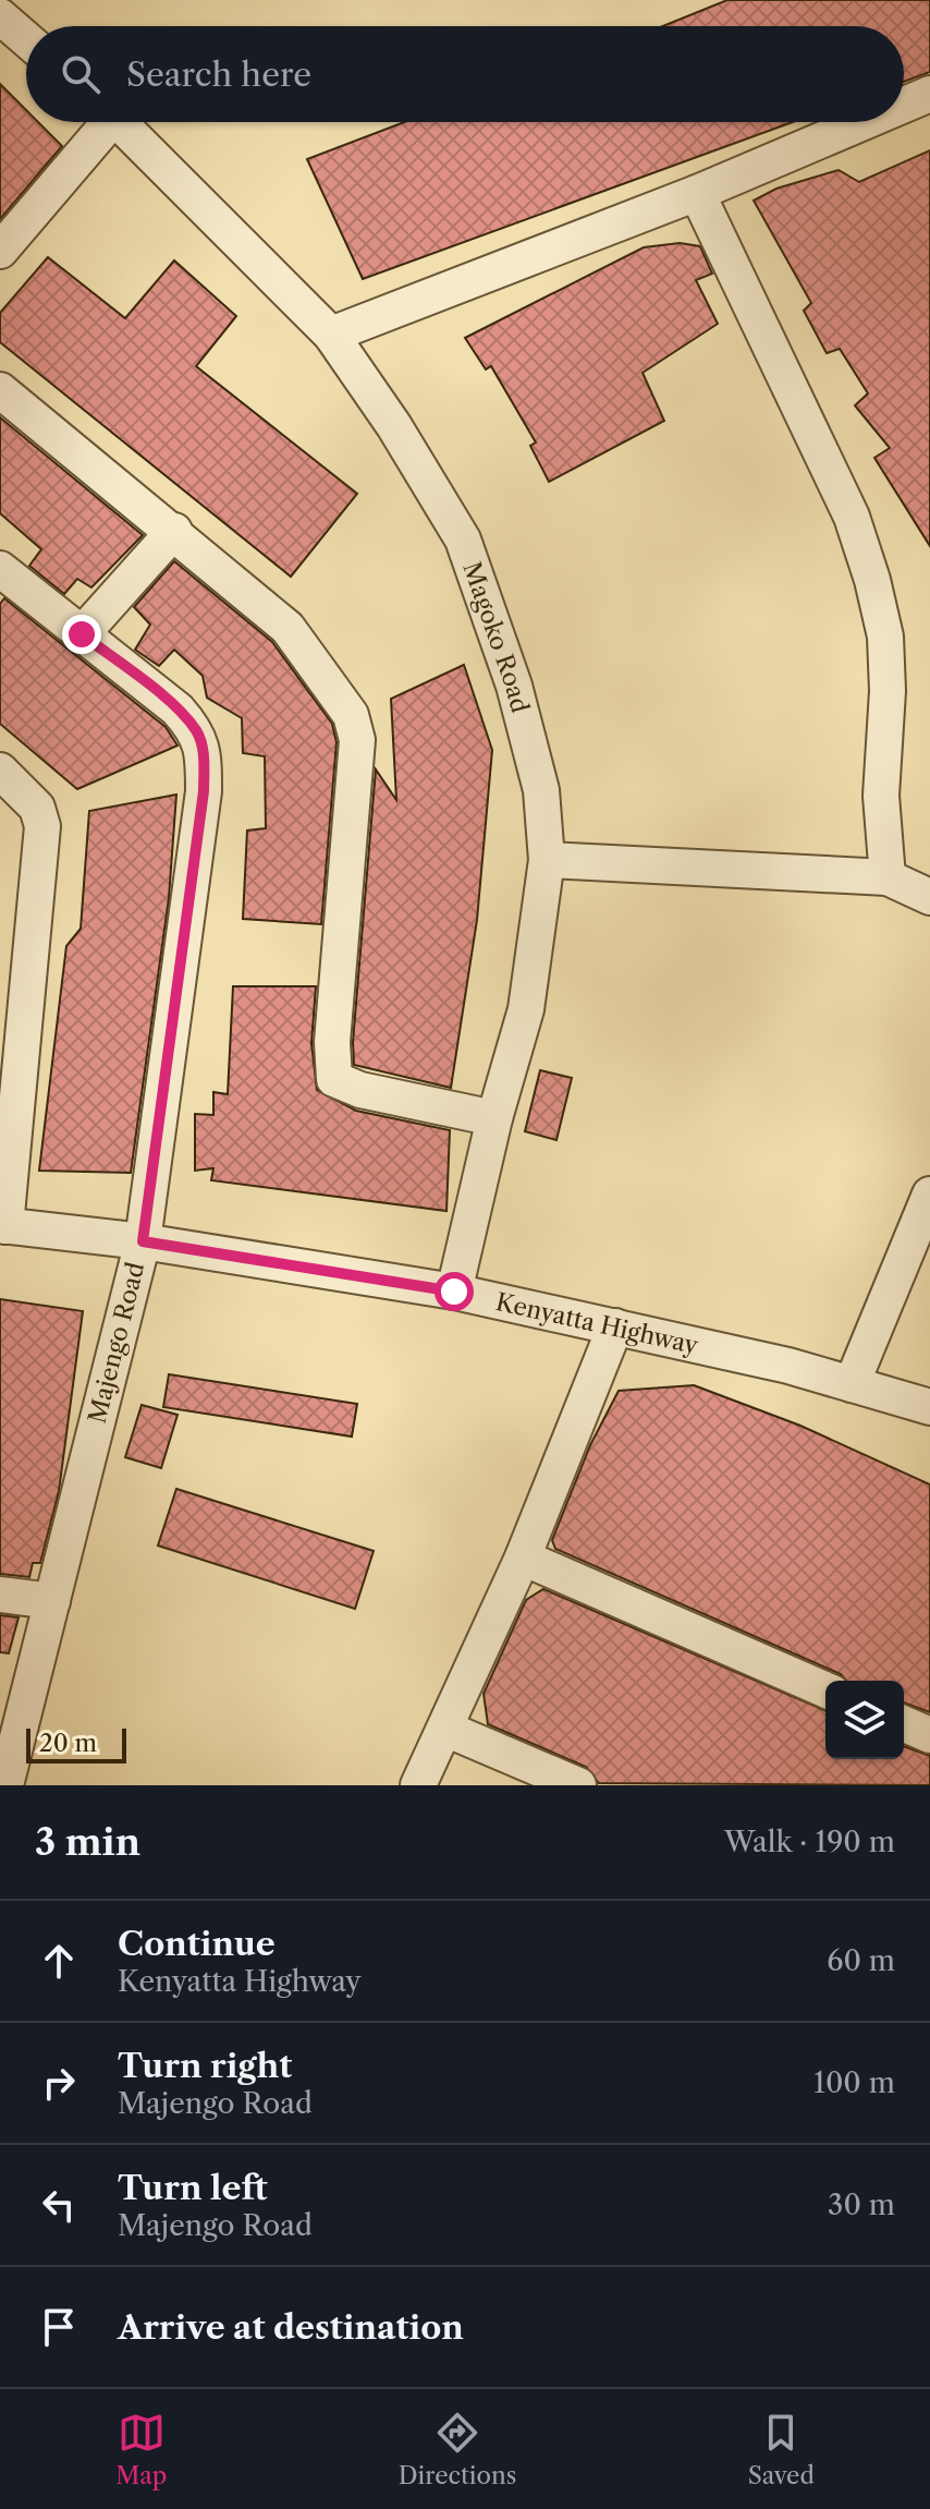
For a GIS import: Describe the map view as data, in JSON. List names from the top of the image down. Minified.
{"streets":{"street":["Magoko Road","Kenyatta Highway","Majengo Road"]},"crossings":[["Magoko Road","Kenyatta Highway"],["Kenyatta Highway","Majengo Road"]],"scale_bar":"20 m","page":{"search":"Search here","scale":"20 m","heading":["3 min","Walk · 190 m"],"list":[["Continue","Kenyatta Highway","60 m"],["Turn right","Majengo Road","100 m"],["Turn left","Majengo Road","30 m"],"Arrive at destination"],"nav":["Map","Directions","Saved"]}}
